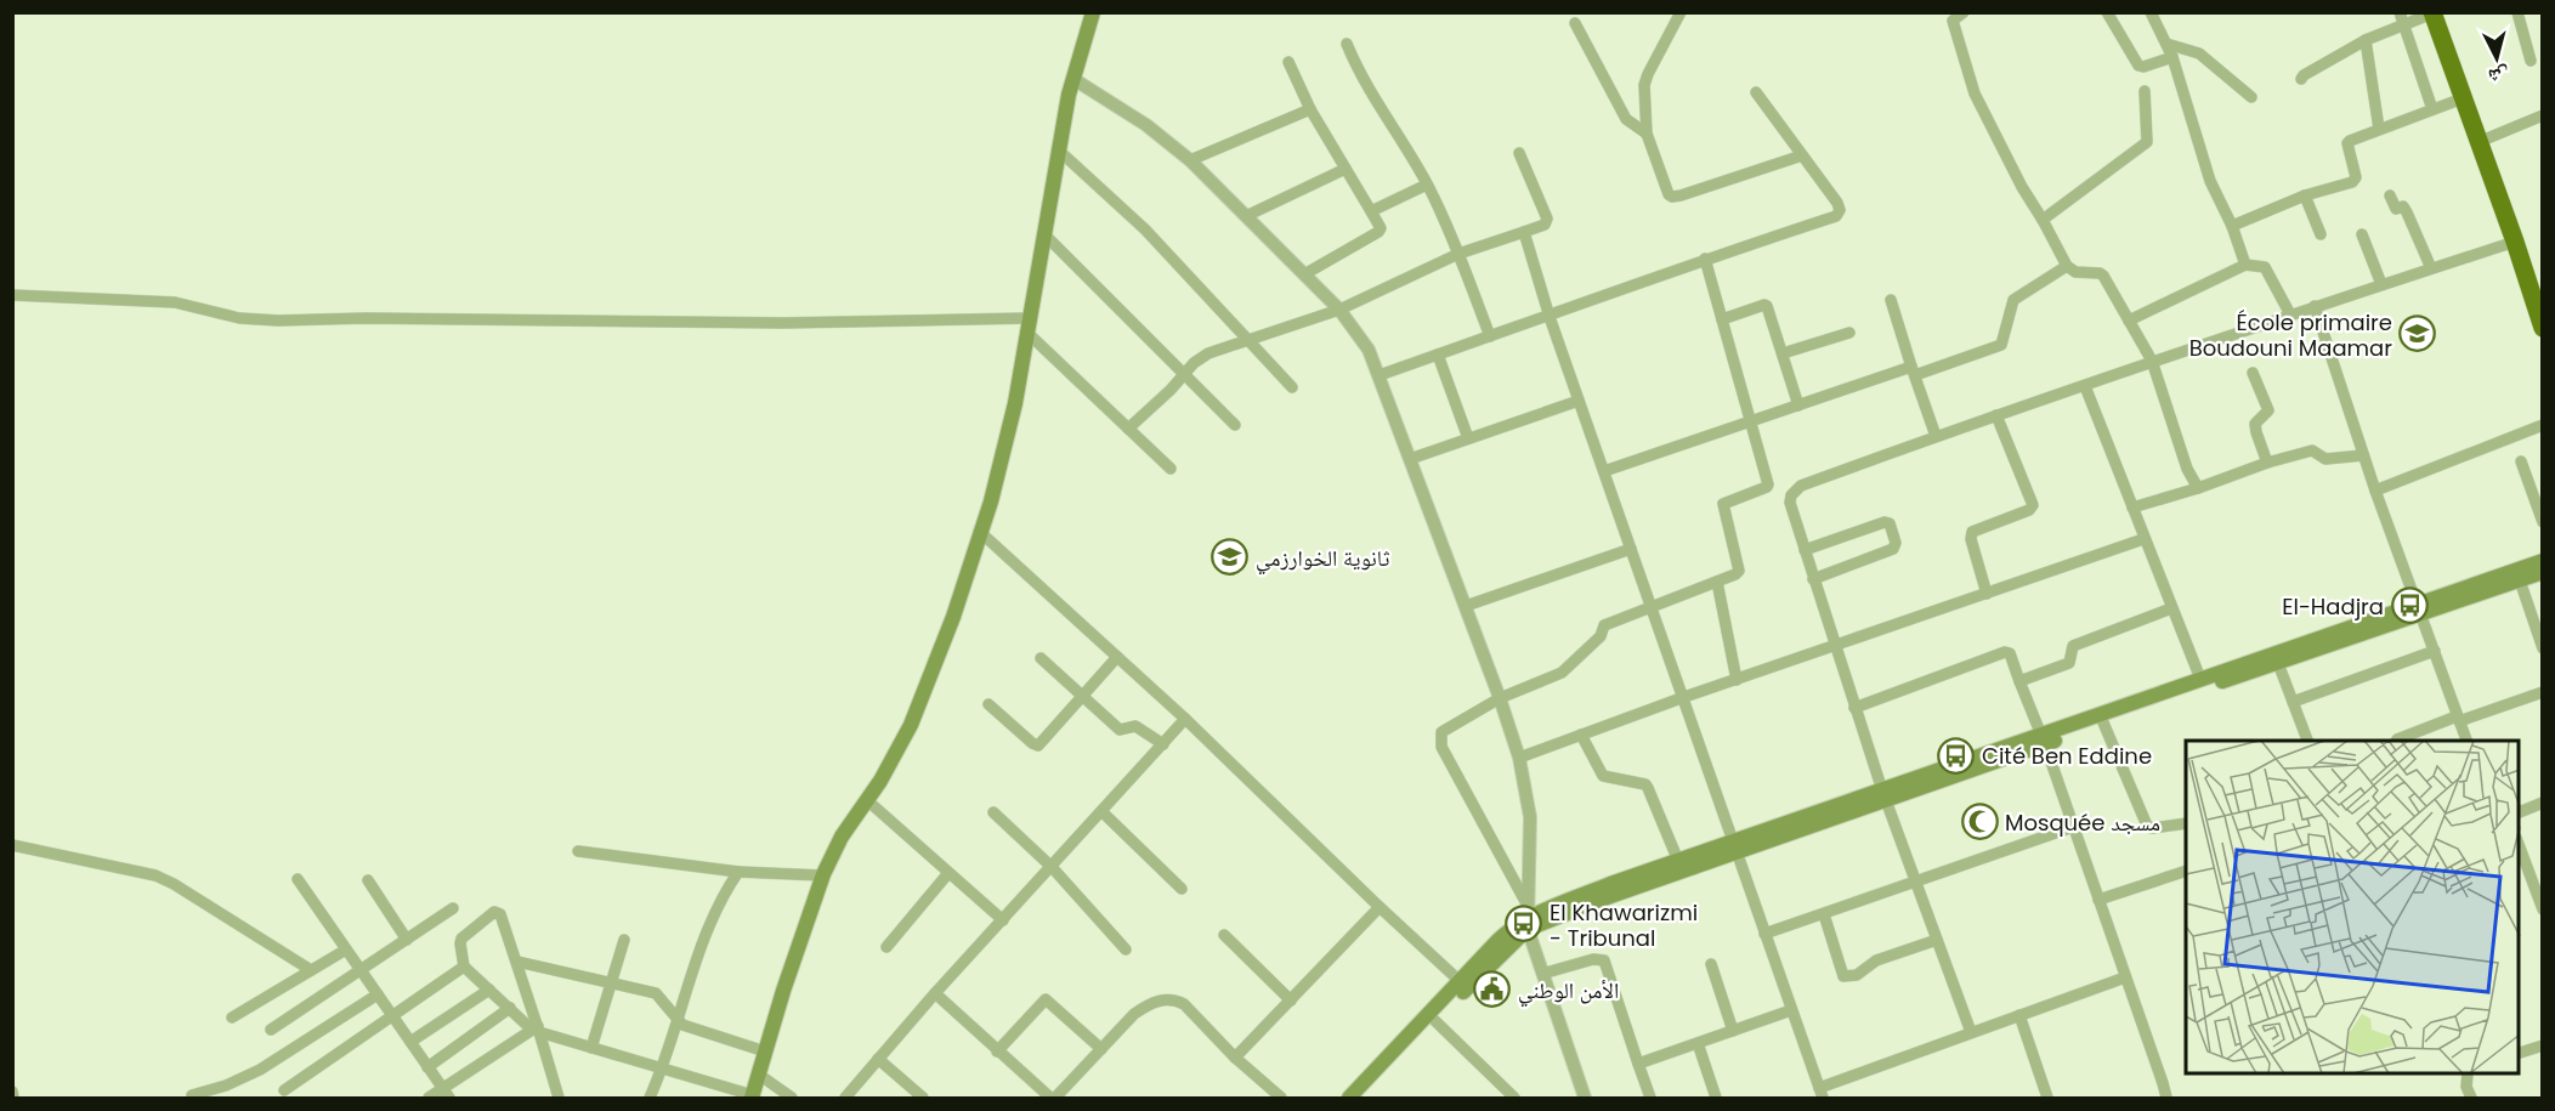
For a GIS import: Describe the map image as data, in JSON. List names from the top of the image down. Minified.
{"places":{"school or university":["École primaire Boudouni Maamar","ثانوية الخوارزمي"],"bus stop":["El-Hadjra","Cité Ben Eddine","El Khawarizmi - Tribunal"],"mosque":["Mosquée مسجد"],"public building":["الأمن الوطني"]},"north":"bottom"}
